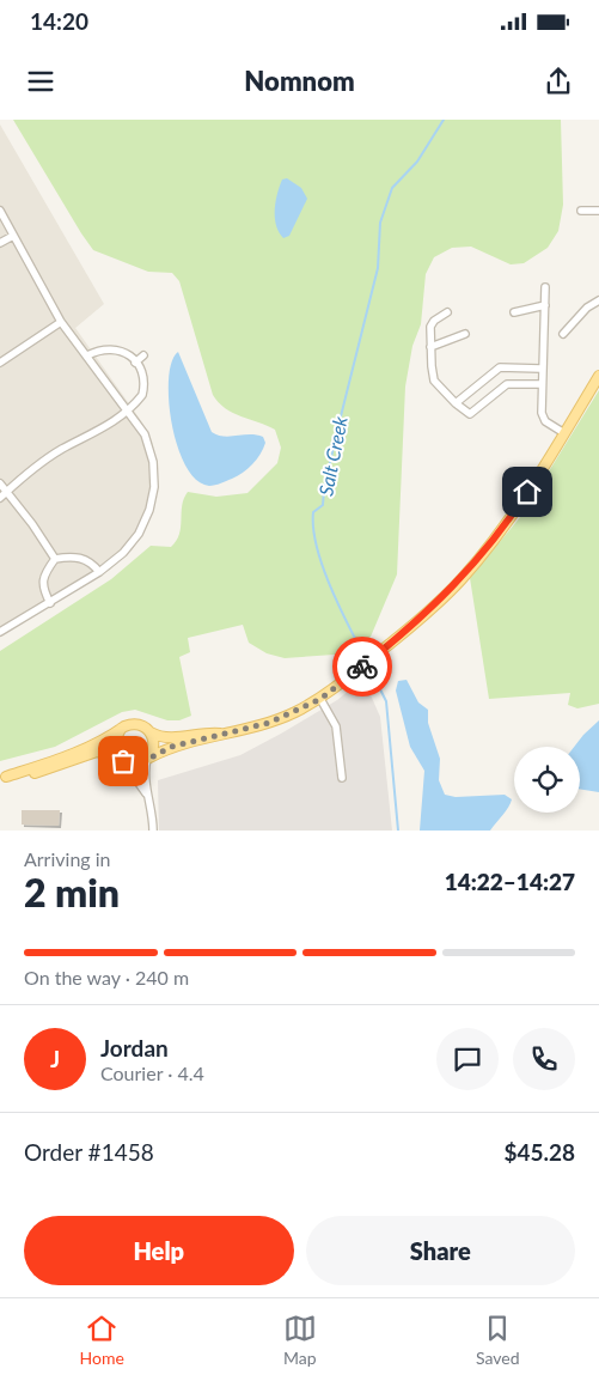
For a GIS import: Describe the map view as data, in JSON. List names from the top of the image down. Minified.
{"water":["Salt Creek"],"page":{"status":"14:20","header":"Nomnom","heading":["2 min","Arriving in","14:22–14:27"],"panel":["Jordan","Courier · 4.4","Order #1458","$45.28"],"bar":"On the way · 240 m","round":"J","buttons":["Help","Share"],"tabs":["Home","Map","Saved"]}}
